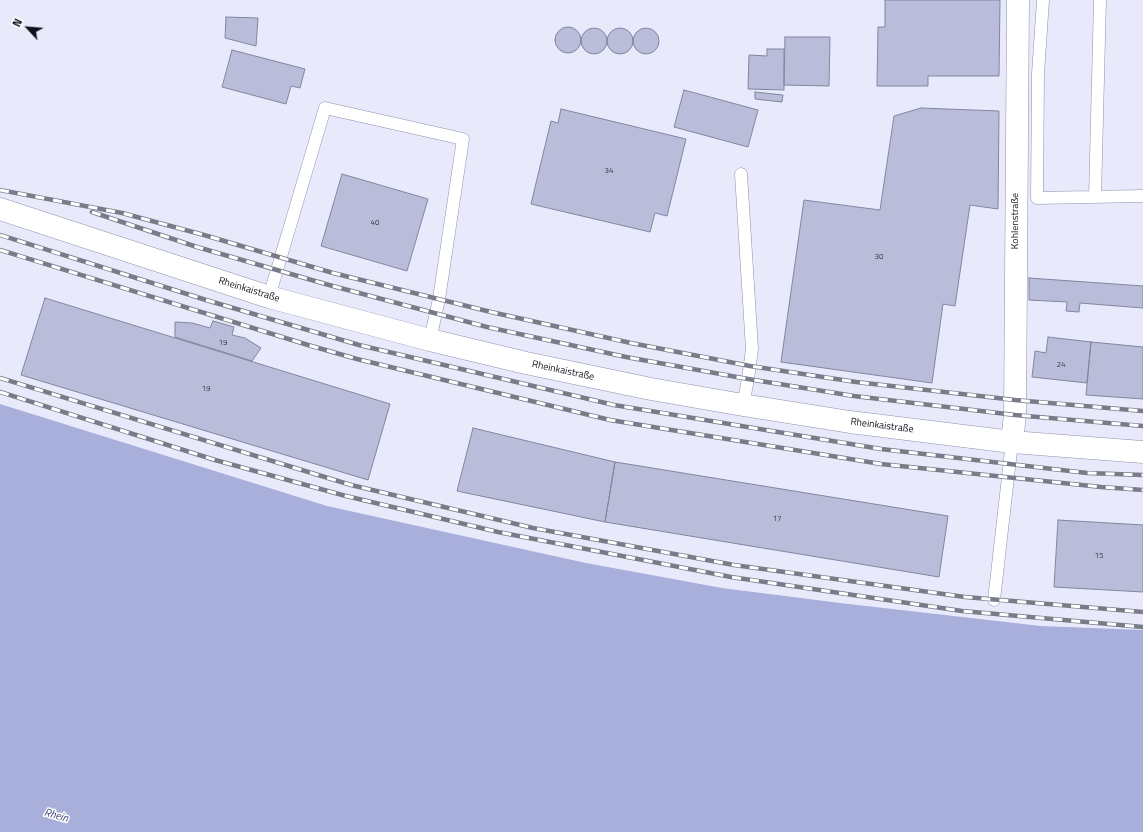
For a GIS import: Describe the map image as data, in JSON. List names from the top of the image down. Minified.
{"streets":{"street":["Kohlenstraße","Rheinkaistraße"]},"crossings":[["Kohlenstraße","Rheinkaistraße"]],"water":["Rhein"],"house_numbers":["34","40","30","19","24","19","17","15"],"north":"top left"}
